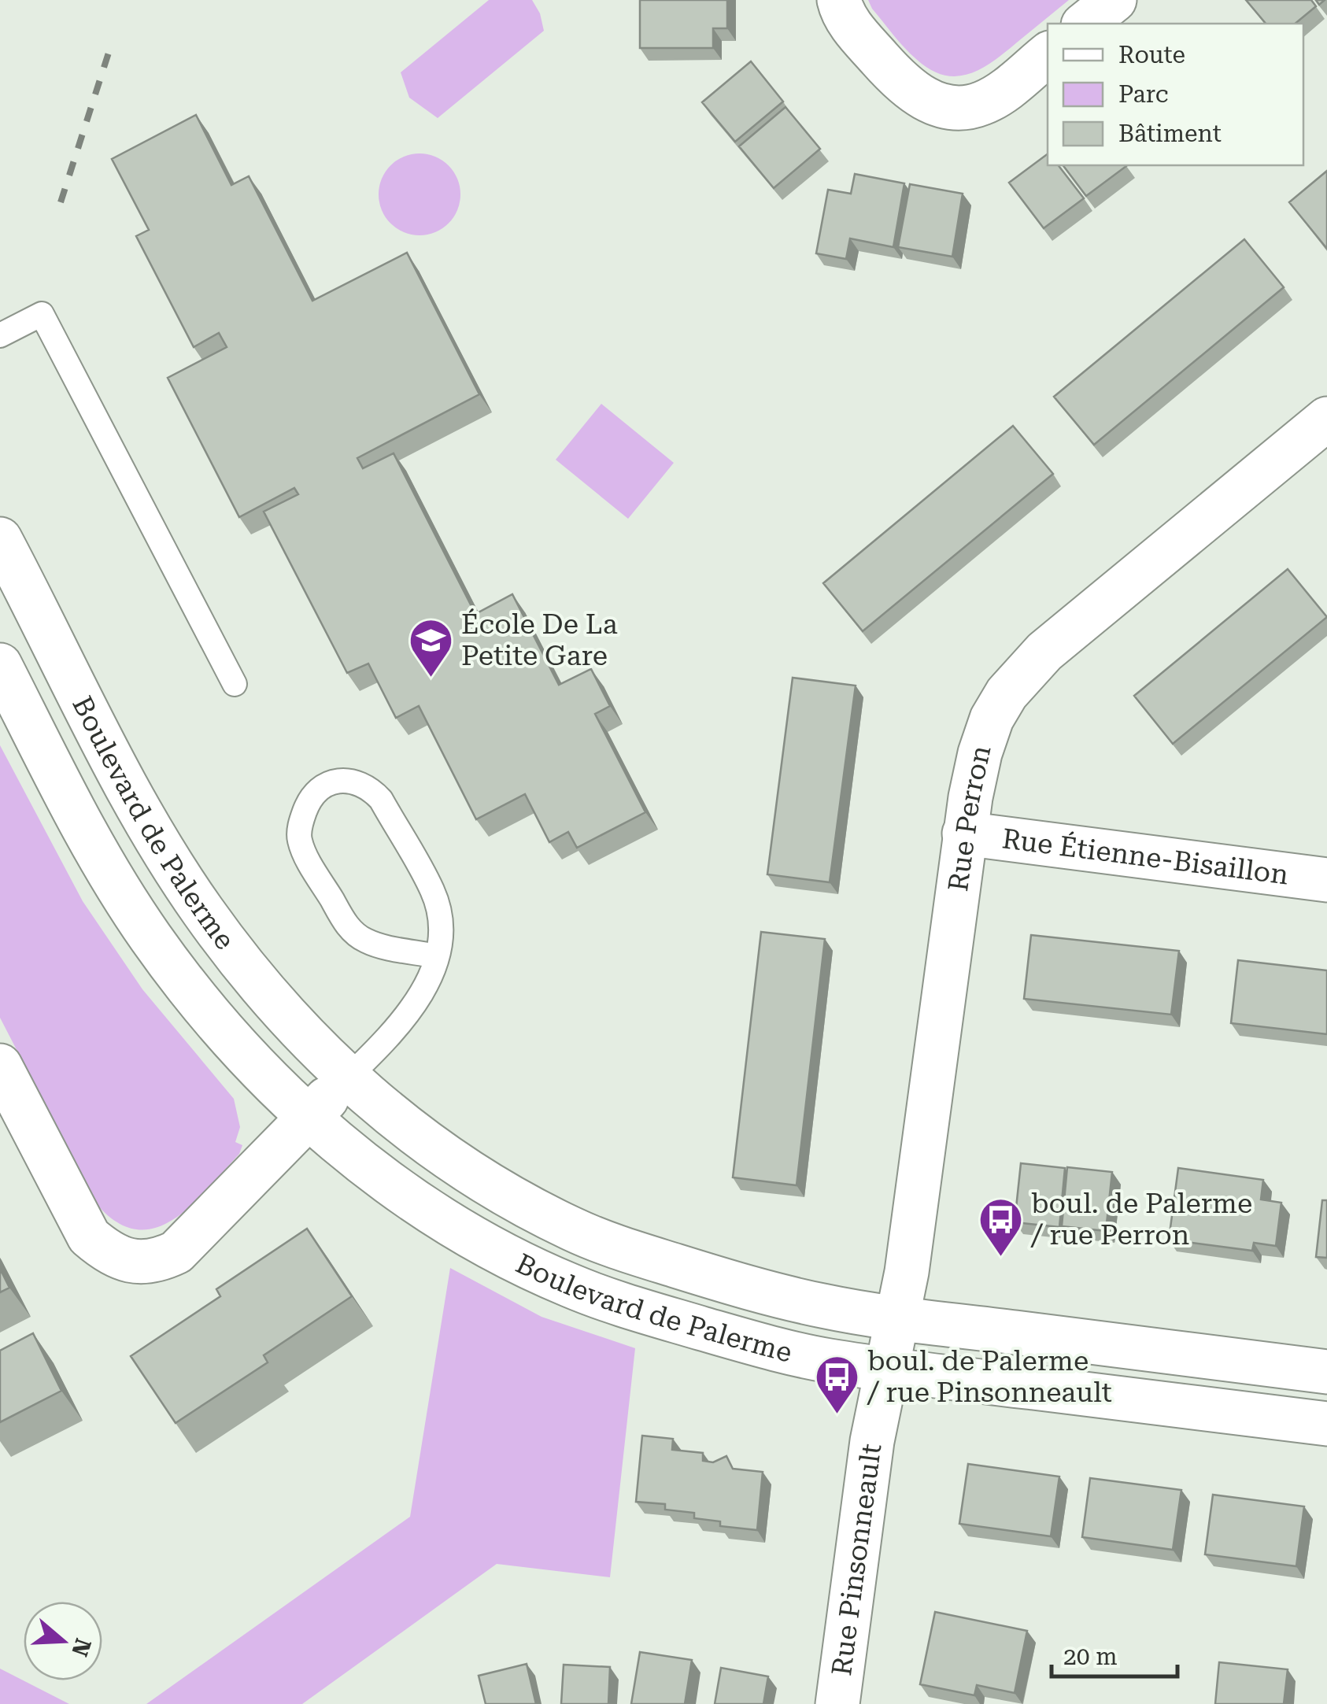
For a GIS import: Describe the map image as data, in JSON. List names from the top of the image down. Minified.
{"streets":{"street":["Rue Perron","Boulevard de Palerme","Rue Étienne-Bisaillon","Rue Pinsonneault"]},"crossings":[["Rue Perron","Boulevard de Palerme"],["Rue Perron","Rue Étienne-Bisaillon"],["Rue Perron","Rue Pinsonneault"],["Boulevard de Palerme","Rue Pinsonneault"]],"places":{"school or university":["École De La Petite Gare"],"bus stop":["boul. de Palerme / rue Perron","boul. de Palerme / rue Pinsonneault"]},"legend":["Route","Parc","Bâtiment"],"scale_bar":"20 m","north":"right"}
